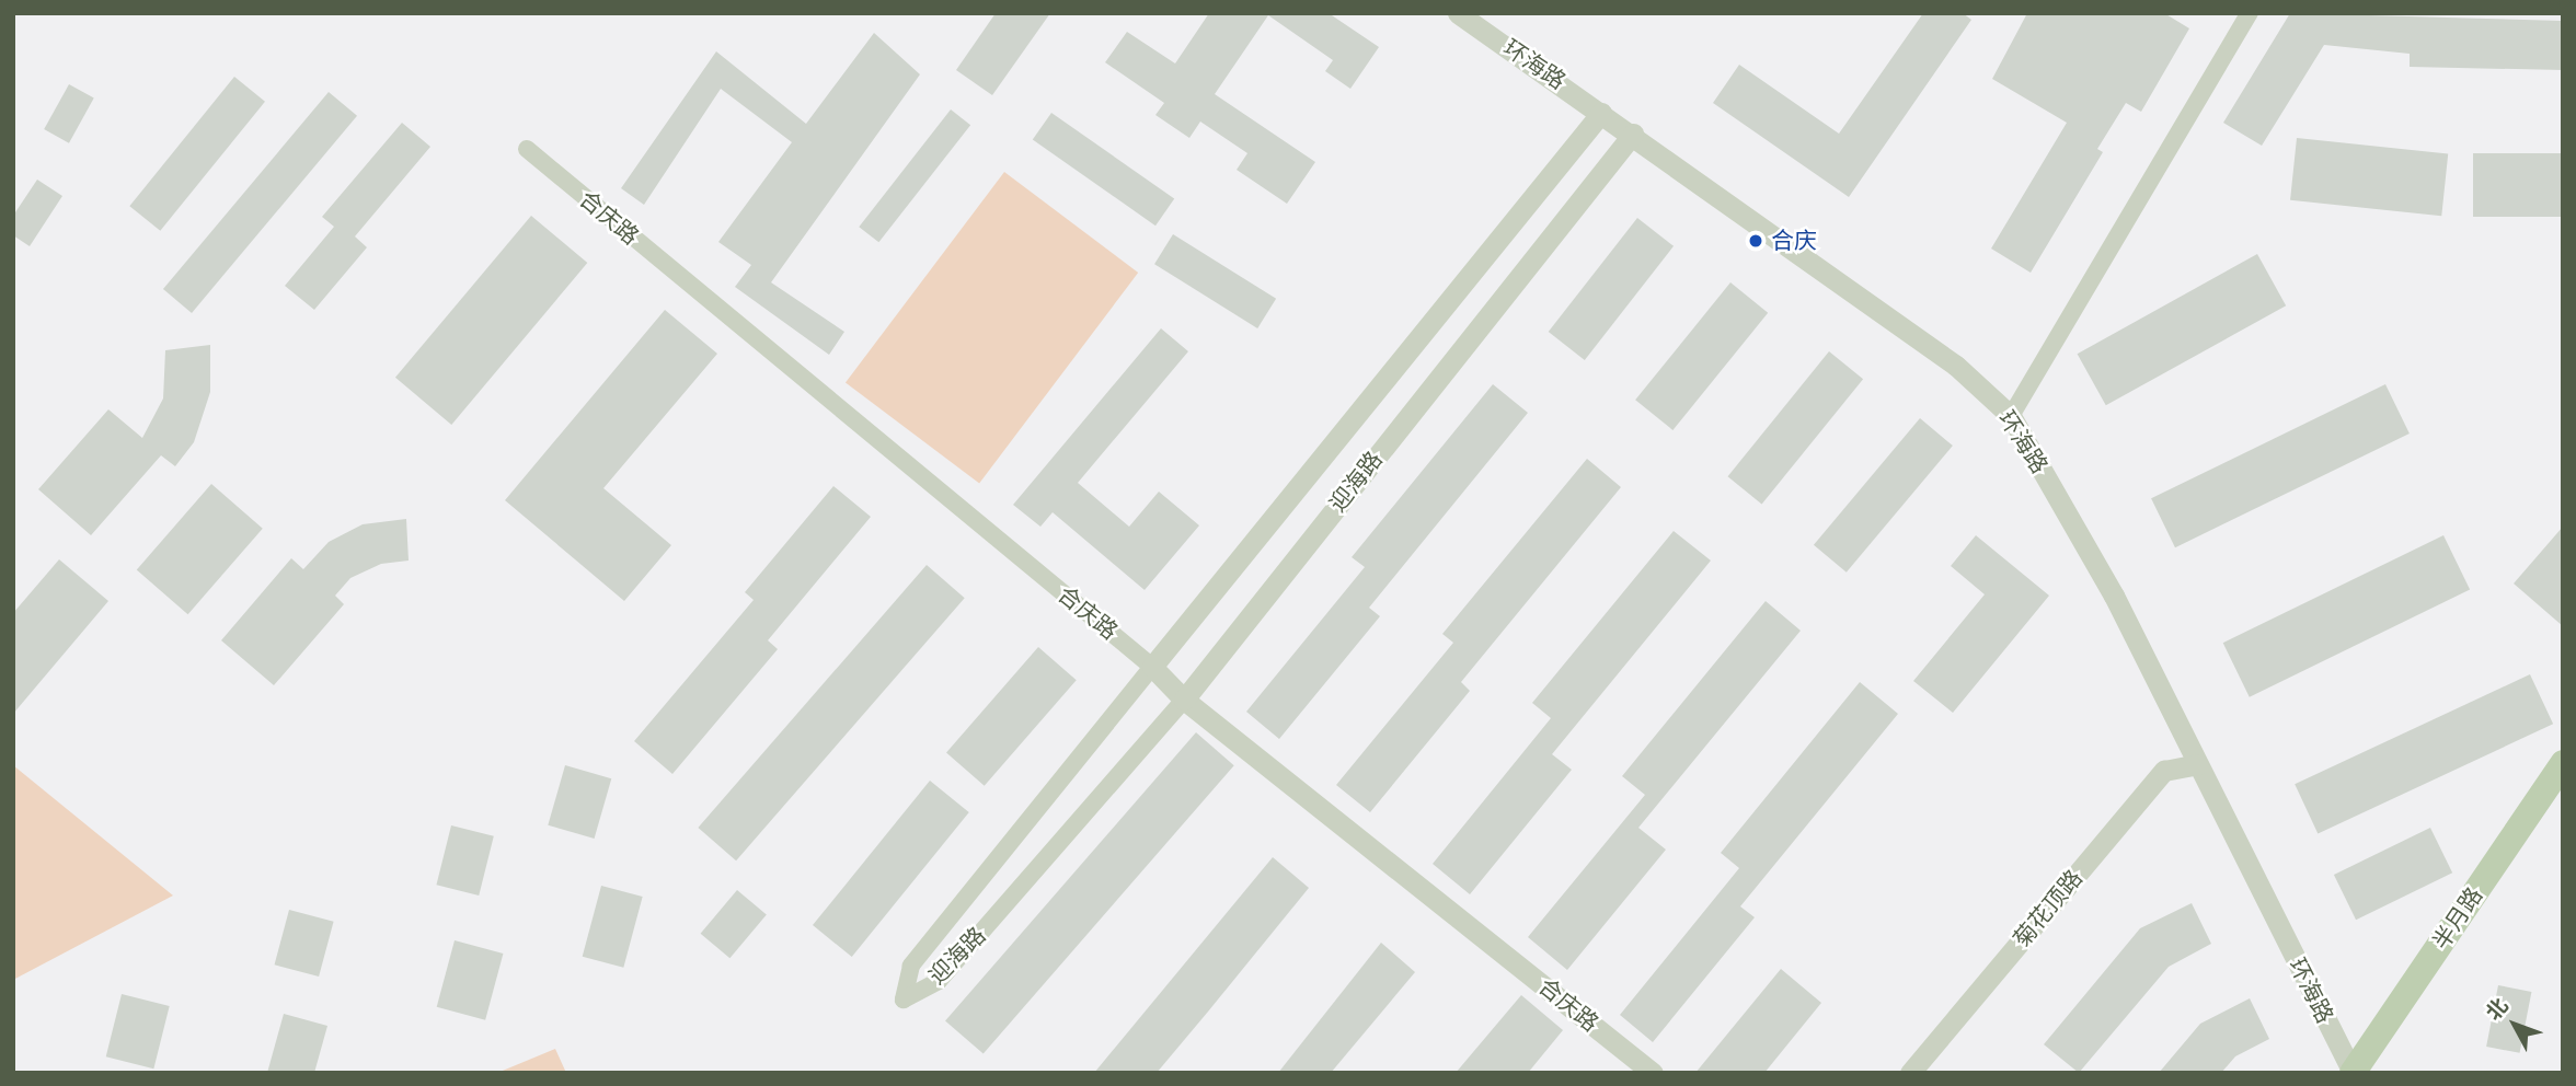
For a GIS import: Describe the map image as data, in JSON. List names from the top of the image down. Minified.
{"streets":{"main road":["半月路"],"street":["环海路","合庆路","迎海路","菊花顶路"]},"crossings":[["环海路","迎海路"],["环海路","菊花顶路"],["环海路","半月路"],["合庆路","迎海路"]],"places":["合庆"],"north":"top left"}
